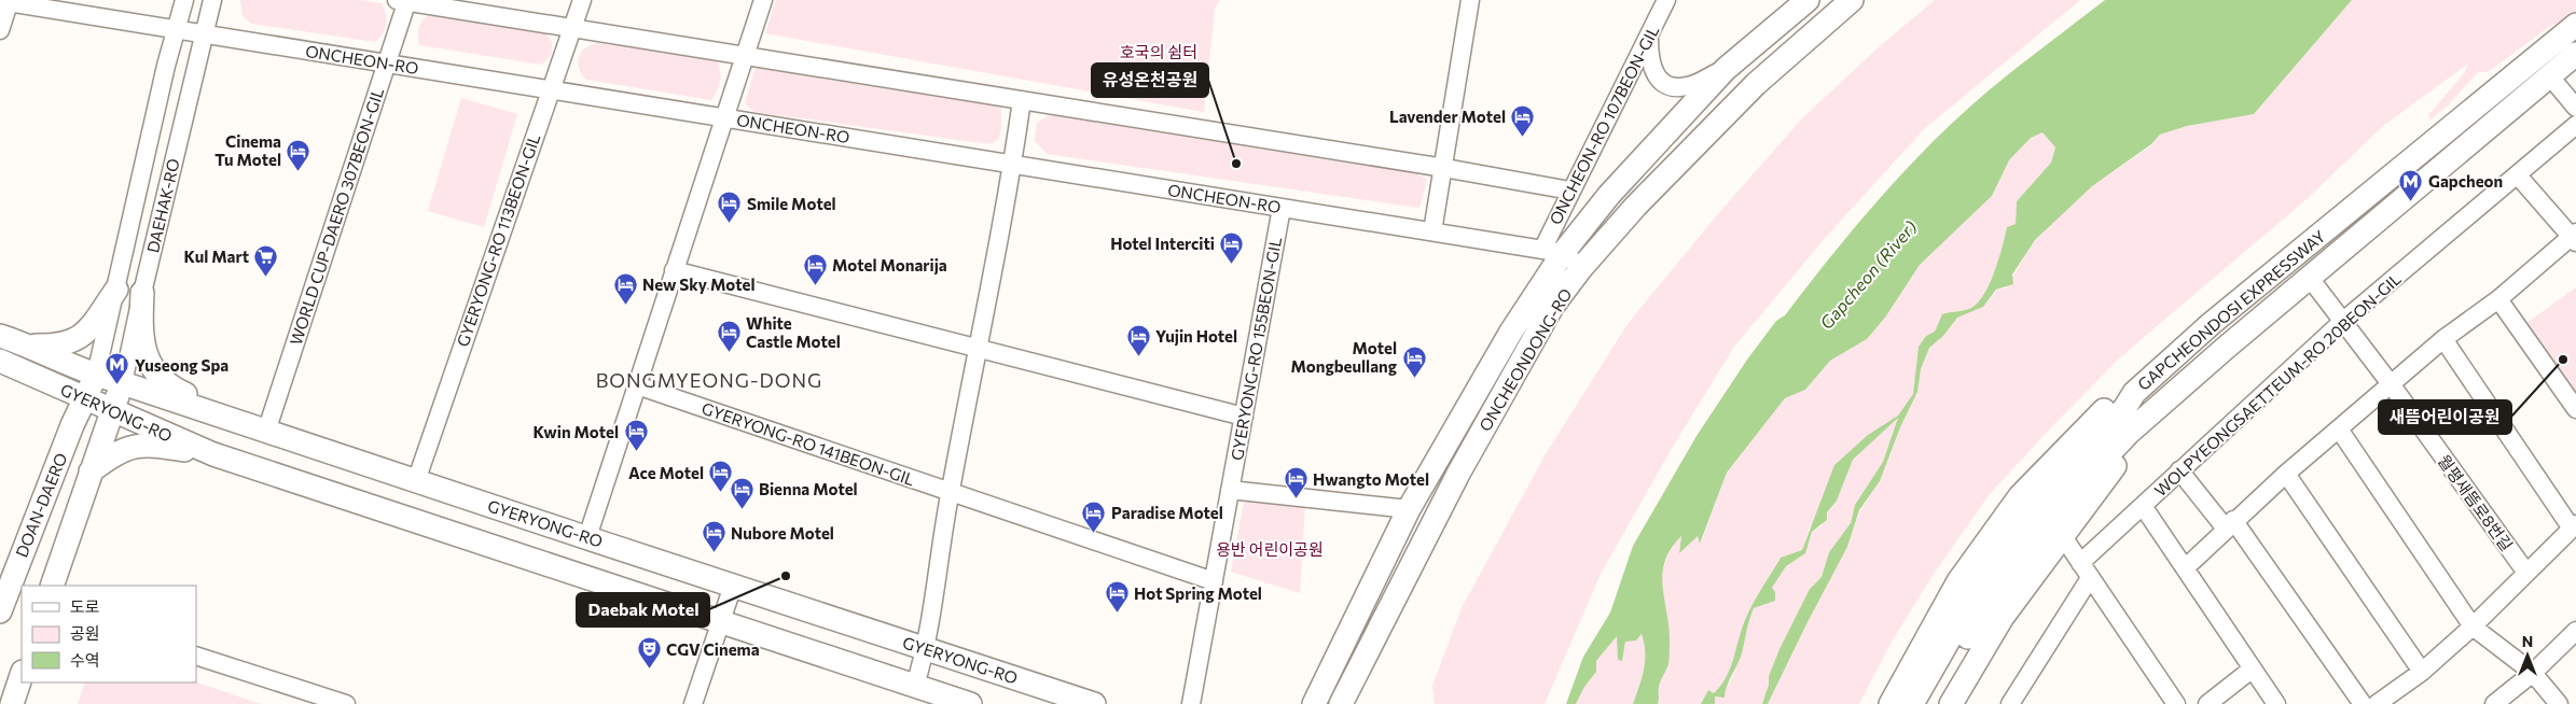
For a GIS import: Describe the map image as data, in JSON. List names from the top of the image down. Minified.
{"streets":{"main road":["DAEHAK-RO","GAPCHEONDOSI EXPRESSWAY","ONCHEONDONG-RO","GYERYONG-RO","DOAN-DAERO"],"street":["ONCHEON-RO","ONCHEON-RO 107BEON-GIL","WORLD CUP-DAERO 307BEON-GIL","GYERYONG-RO 113BEON-GIL","GYERYONG-RO 155BEON-GIL","WOLPYEONGSAETTEUM-RO 20BEON-GIL","GYERYONG-RO 141BEON-GIL","월평새뜸로8번길"]},"crossings":[["ONCHEON-RO","ONCHEON-RO 107BEON-GIL"],["ONCHEON-RO","DAEHAK-RO"],["ONCHEON-RO","WORLD CUP-DAERO 307BEON-GIL"],["ONCHEON-RO","GYERYONG-RO 113BEON-GIL"],["ONCHEON-RO","GYERYONG-RO 155BEON-GIL"],["ONCHEON-RO","ONCHEONDONG-RO"],["ONCHEON-RO 107BEON-GIL","ONCHEONDONG-RO"],["DAEHAK-RO","GYERYONG-RO"],["DAEHAK-RO","DOAN-DAERO"],["WORLD CUP-DAERO 307BEON-GIL","GYERYONG-RO"],["GYERYONG-RO 113BEON-GIL","GYERYONG-RO"],["GAPCHEONDOSI EXPRESSWAY","월평새뜸로8번길"],["GYERYONG-RO 155BEON-GIL","GYERYONG-RO 141BEON-GIL"],["WOLPYEONGSAETTEUM-RO 20BEON-GIL","월평새뜸로8번길"],["GYERYONG-RO","DOAN-DAERO"]],"districts":["BONGMYEONG-DONG"],"water":["Gapcheon (River)"],"parks":["호국의 쉼터","용반 어린이공원"],"places":{"hotel":["Lavender Motel","Cinema Tu Motel","Smile Motel","Hotel Interciti","Motel Monarija","New Sky Motel","White Castle Motel","Yujin Hotel","Motel Mongbeullang","Kwin Motel","Ace Motel","Hwangto Motel","Bienna Motel","Paradise Motel","Nubore Motel","Hot Spring Motel"],"other":["유성온천공원","새뜸어린이공원","Daebak Motel"],"metro station":["Gapcheon","Yuseong Spa"],"supermarket":["Kul Mart"],"theatre":["CGV Cinema"]},"legend":["도로","공원","수역"],"north":"top"}
